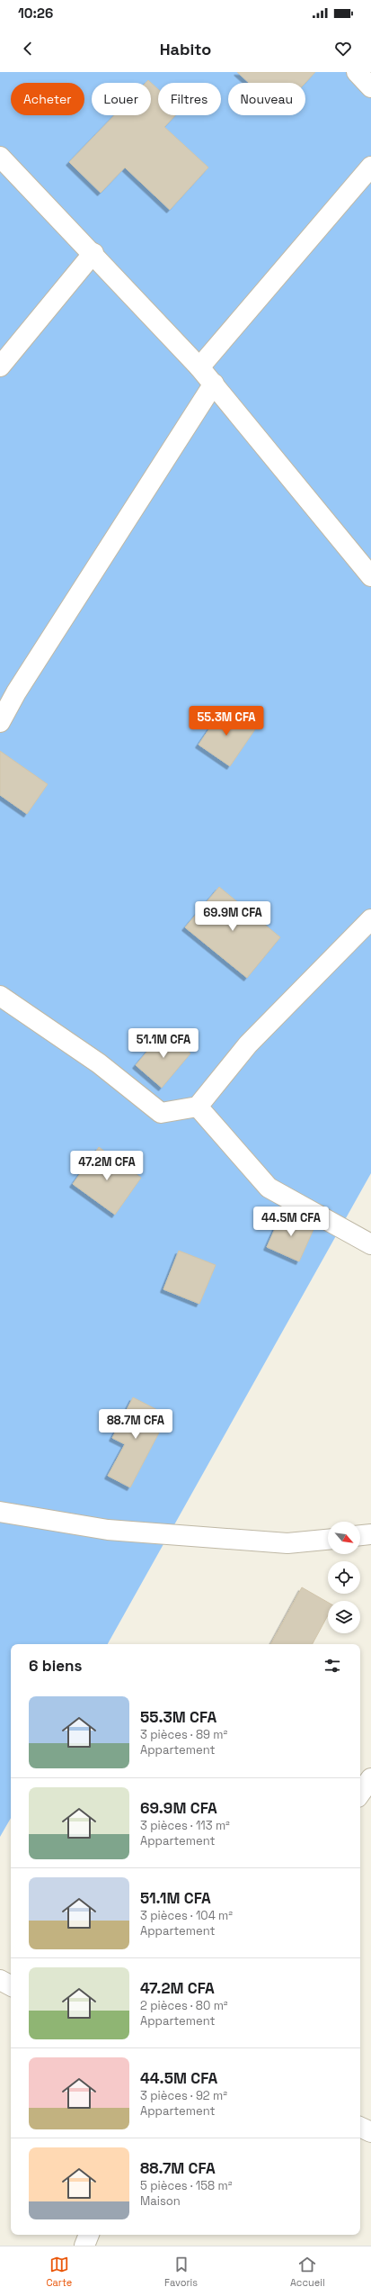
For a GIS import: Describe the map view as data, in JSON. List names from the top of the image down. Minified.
{"north":"bottom right","page":{"status":"10:26","header":"Habito","chip":["Acheter","Louer","Filtres","Nouveau"],"price":["55.3M CFA","69.9M CFA","51.1M CFA","47.2M CFA","44.5M CFA","88.7M CFA"],"heading":"6 biens","list":[{"name":"55.3M CFA","note":"3 pièces · 89 m² · Appartement"},{"name":"69.9M CFA","note":"3 pièces · 113 m² · Appartement"},{"name":"51.1M CFA","note":"3 pièces · 104 m² · Appartement"},{"name":"47.2M CFA","note":"2 pièces · 80 m² · Appartement"},{"name":"44.5M CFA","note":"3 pièces · 92 m² · Appartement"},{"name":"88.7M CFA","note":"5 pièces · 158 m² · Maison"}],"tabs":["Carte","Favoris","Accueil"]}}
